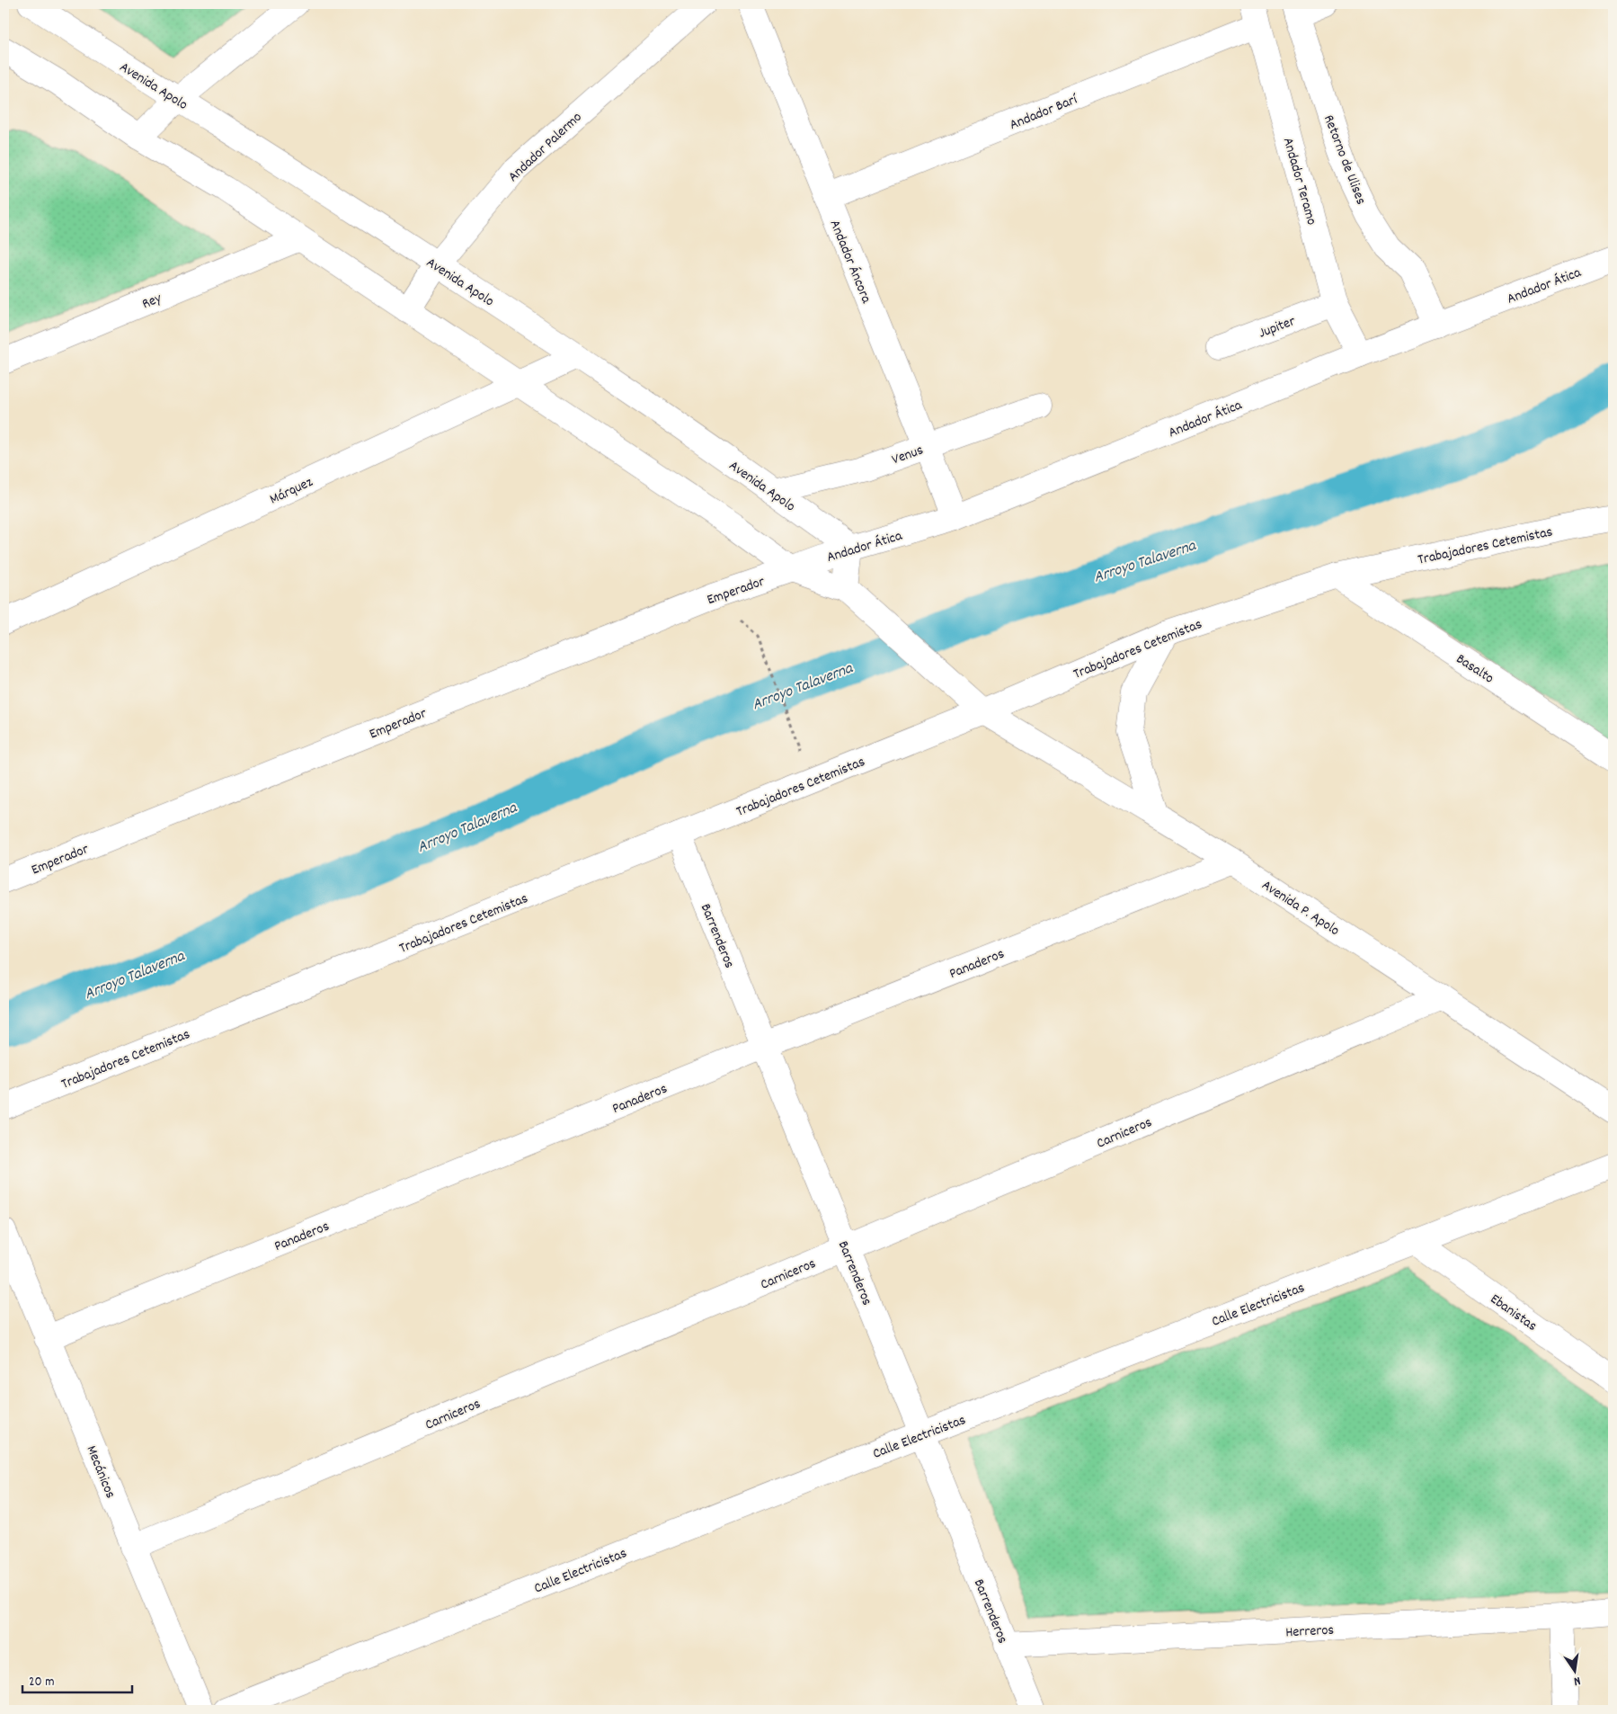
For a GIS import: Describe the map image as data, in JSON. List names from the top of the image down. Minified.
{"streets":{"street":["Avenida Apolo","Andador Barí","Andador Palermo","Retorno de Ulises","Andador Teramo","Andador Áncora","Andador Ática","Rey","Jupiter","Venus","Márquez","Trabajadores Cetemistas","Emperador","Basalto","Avenida P. Apolo","Barrenderos","Panaderos","Carniceros","Calle Electricistas","Ebanistas","Mecánicos","Herreros"]},"crossings":[["Avenida Apolo","Andador Palermo"],["Avenida Apolo","Andador Ática"],["Avenida Apolo","Venus"],["Avenida Apolo","Márquez"],["Andador Barí","Andador Teramo"],["Andador Barí","Andador Áncora"],["Retorno de Ulises","Andador Ática"],["Andador Teramo","Andador Ática"],["Andador Teramo","Jupiter"],["Andador Áncora","Andador Ática"],["Andador Áncora","Venus"],["Andador Ática","Emperador"],["Trabajadores Cetemistas","Basalto"],["Trabajadores Cetemistas","Avenida P. Apolo"],["Trabajadores Cetemistas","Barrenderos"],["Avenida P. Apolo","Panaderos"],["Avenida P. Apolo","Carniceros"],["Barrenderos","Panaderos"],["Barrenderos","Carniceros"],["Barrenderos","Calle Electricistas"],["Barrenderos","Herreros"],["Panaderos","Mecánicos"],["Carniceros","Mecánicos"],["Calle Electricistas","Ebanistas"]],"water":["Arroyo Talaverna"],"scale_bar":"20 m","north":"bottom"}
